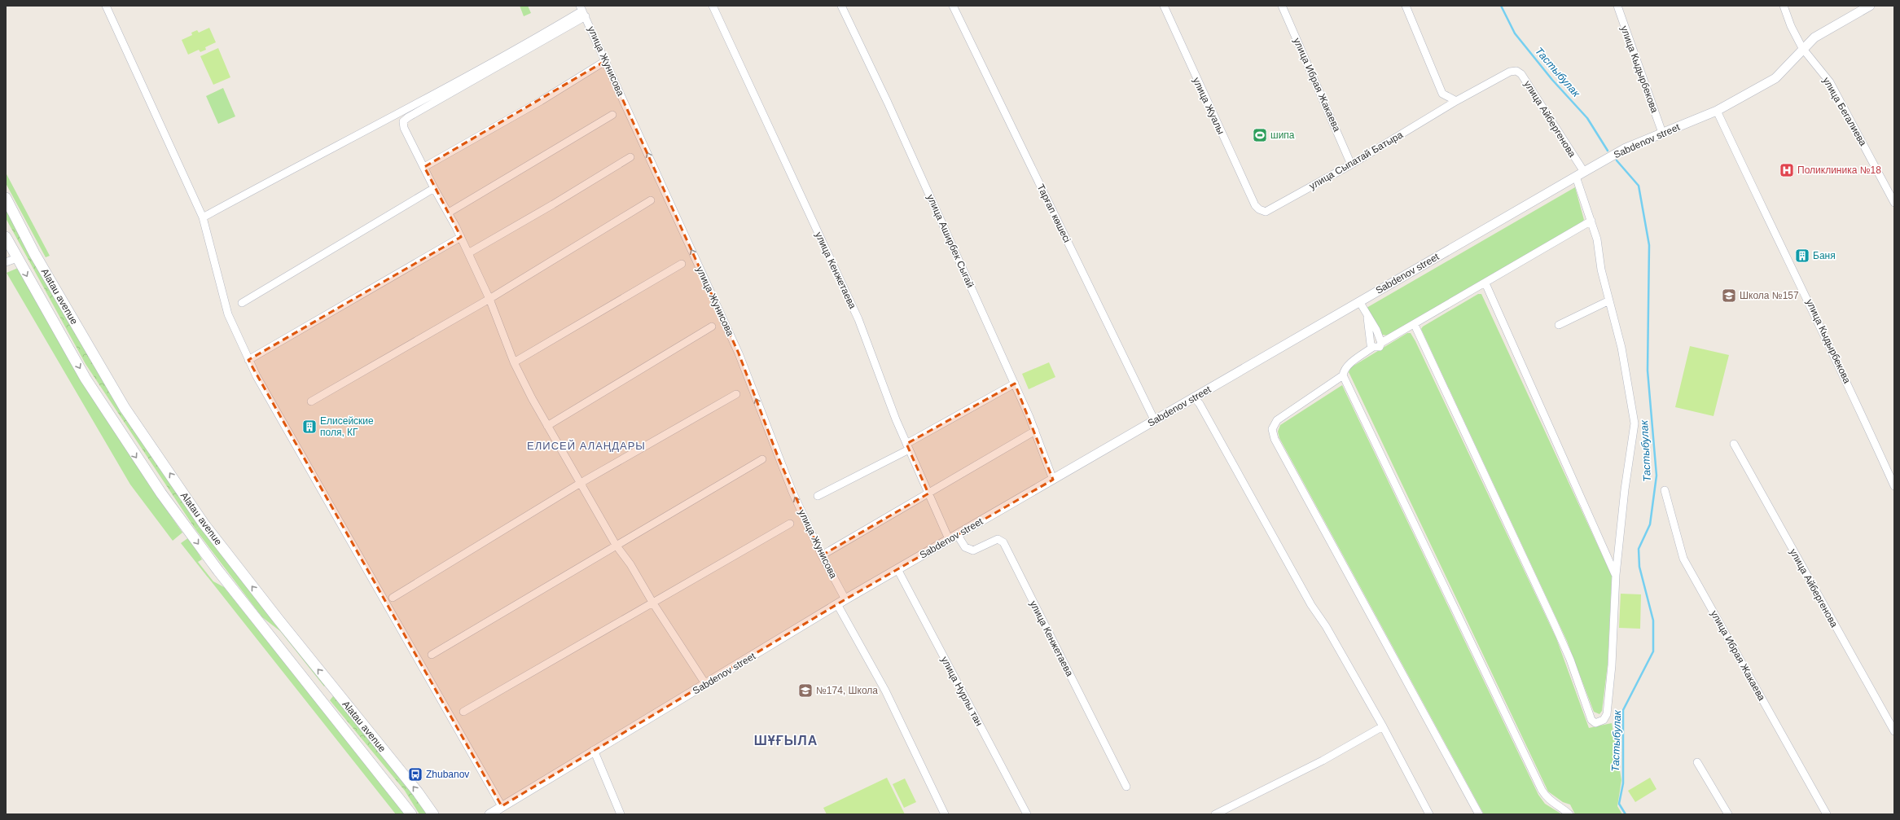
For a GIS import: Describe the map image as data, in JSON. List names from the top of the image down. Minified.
{"streets":{"main road":["Alatau avenue"],"street":["улица Жунисова","улица Кыдырбекова","улица Ибрая Жакаева","улица Жуалы","улица Бегалиева","улица Айбергенова","Sabdenov street","улица Сыпатай Батыра","Тарғап көшесі","улица Аширбек Сыгай","улица Кенжетаева","улица Нурлы тан"]},"crossings":[["улица Жунисова","Sabdenov street"],["улица Кыдырбекова","Sabdenov street"],["улица Ибрая Жакаева","улица Сыпатай Батыра"],["улица Жуалы","улица Сыпатай Батыра"],["улица Бегалиева","Sabdenov street"],["улица Айбергенова","Sabdenov street"],["улица Айбергенова","улица Сыпатай Батыра"],["Sabdenov street","Тарғап көшесі"],["Sabdenov street","улица Аширбек Сыгай"],["Sabdenov street","улица Кенжетаева"],["Sabdenov street","улица Нурлы тан"]],"one_way":["улица Жунисова"],"districts":["ЕЛИСЕЙ АЛАҢДАРЫ","ШҰҒЫЛА"],"water":["Тастыбулак"],"places":{"sports":["шипа"],"hospital":["Поликлиника №18"],"building":["Баня","Елисейские поля, КГ"],"school or university":["Школа №157","№174, Школа"],"bus stop":["Zhubanov"]}}
